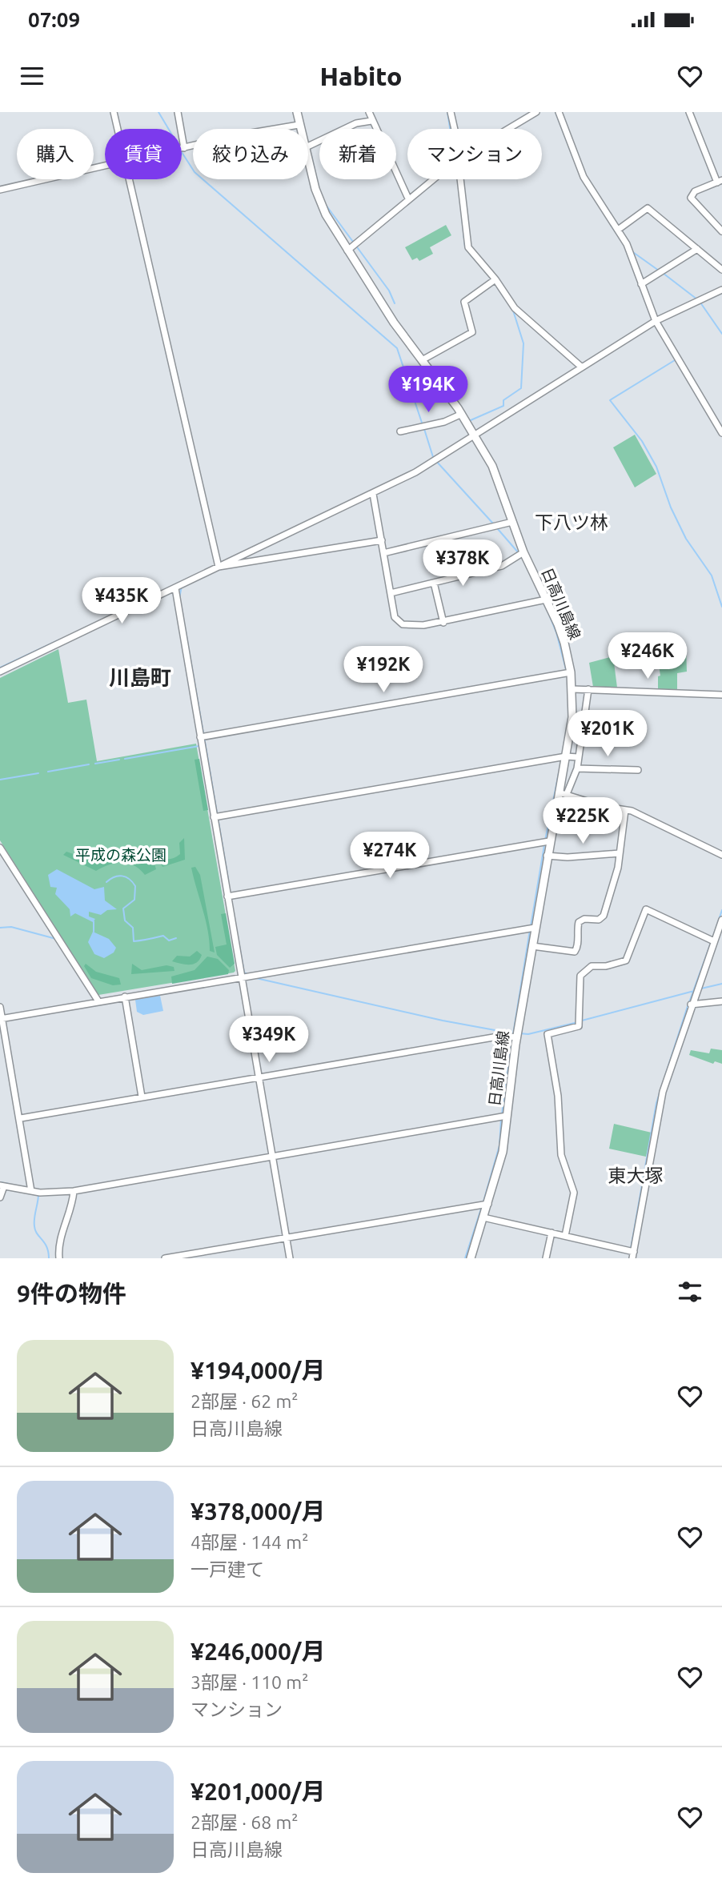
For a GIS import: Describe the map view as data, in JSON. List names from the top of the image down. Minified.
{"streets":{"main road":["日高川島線"]},"districts":["下八ツ林","川島町","東大塚"],"parks":["平成の森公園"],"page":{"status":"07:09","header":"Habito","chip":["購入","賃貸","絞り込み","新着","マンション"],"price":["¥194K","¥378K","¥435K","¥246K","¥192K","¥201K","¥225K","¥274K","¥349K"],"heading":"9件の物件","list":[{"name":"¥194,000/月","note":"2部屋 · 62 m² · 日高川島線"},{"name":"¥378,000/月","note":"4部屋 · 144 m² · 一戸建て"},{"name":"¥246,000/月","note":"3部屋 · 110 m² · マンション"},{"name":"¥201,000/月","note":"2部屋 · 68 m² · 日高川島線"}]}}
